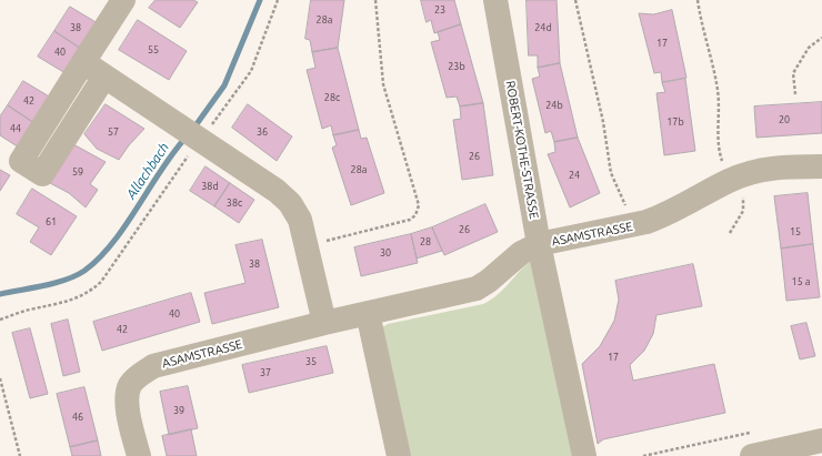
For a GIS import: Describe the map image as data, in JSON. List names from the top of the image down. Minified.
{"streets":{"street":["ROBERT-KOTHE-STRASSE","ASAMSTRASSE"]},"crossings":[["ROBERT-KOTHE-STRASSE","ASAMSTRASSE"]],"water":["Allachbach"],"house_numbers":["23","28a","38","24d","17","55","40","23b","28c","42","24b","20","17b","44","57","36","26","28a","59","24","38d","38c","61","26","15","28","30","38","15 a","40","42","17","35","37","39","46"]}
